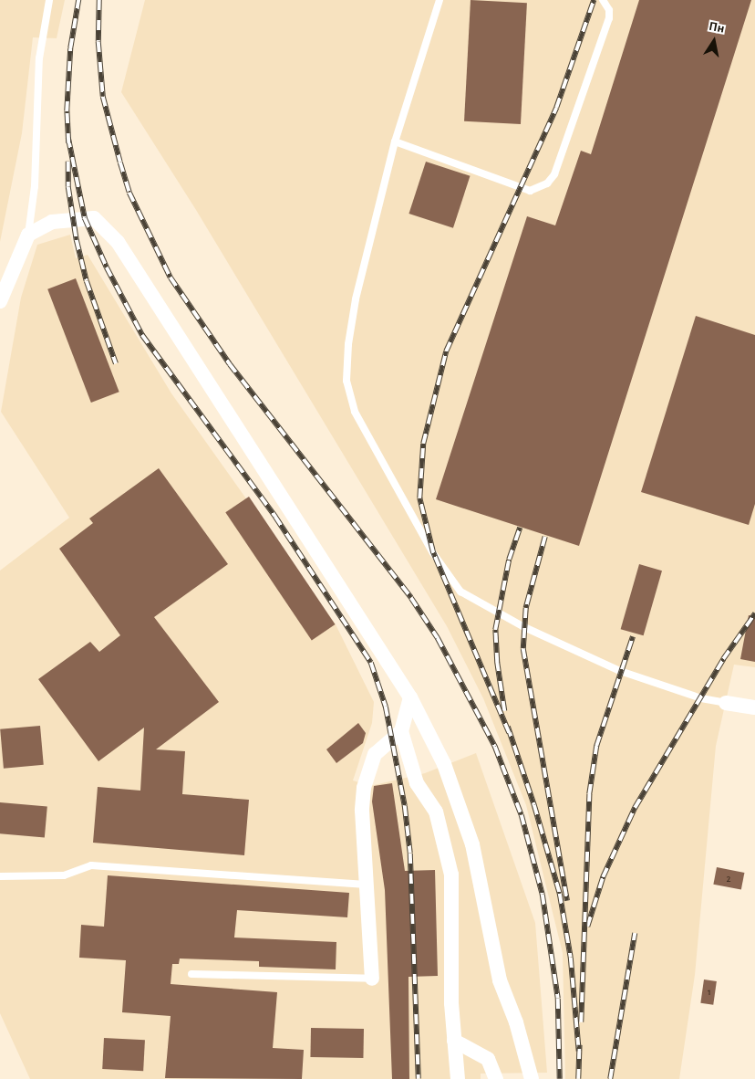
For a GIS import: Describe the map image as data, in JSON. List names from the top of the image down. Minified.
{"house_numbers":["2","1"],"north":"top"}
